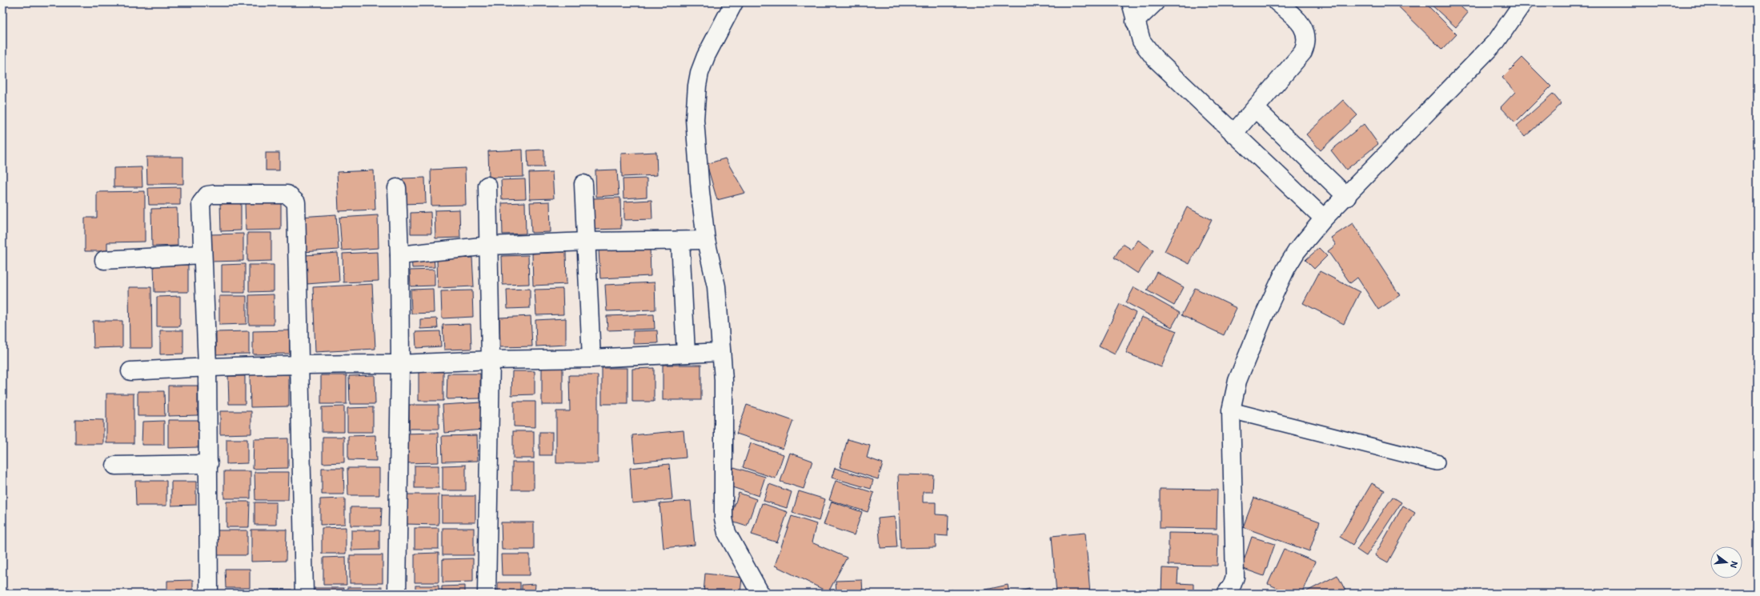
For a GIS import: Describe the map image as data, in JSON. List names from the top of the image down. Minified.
{"north":"right"}
